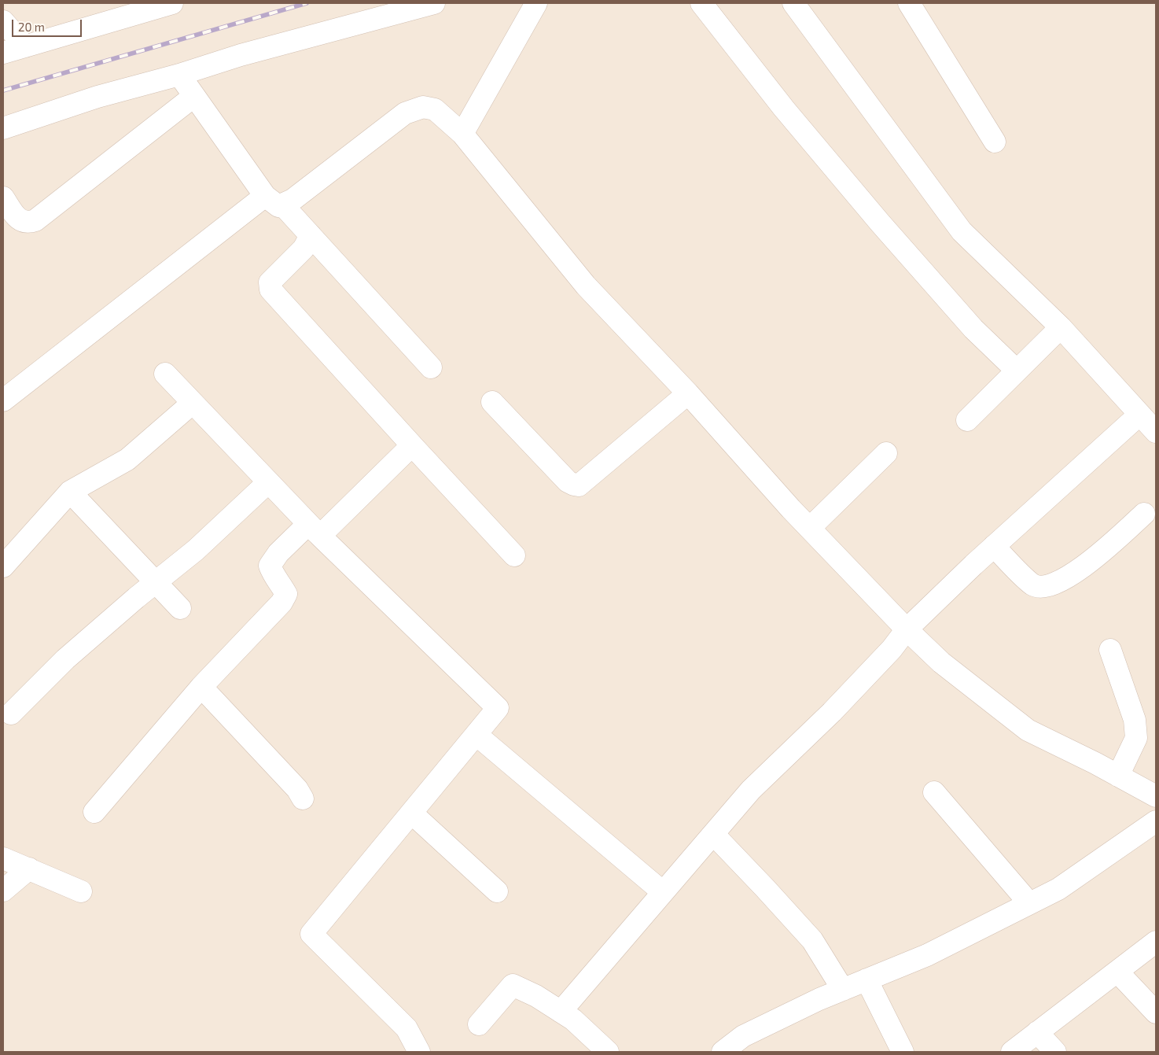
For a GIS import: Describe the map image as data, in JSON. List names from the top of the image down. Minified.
{"scale_bar":"20 m"}
